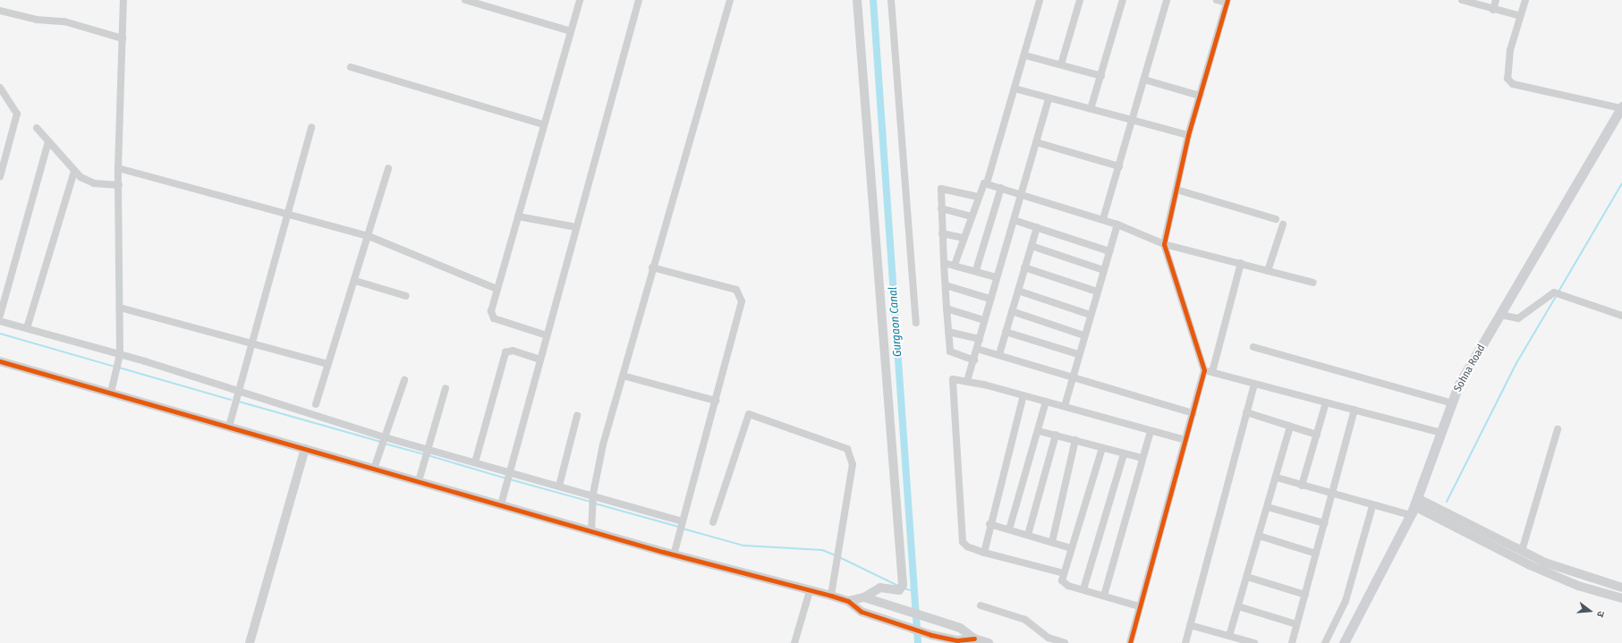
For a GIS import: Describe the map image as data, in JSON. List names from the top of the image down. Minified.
{"streets":{"main road":["Sohna Road"]},"water":["Gurgaon Canal"],"north":"right"}
